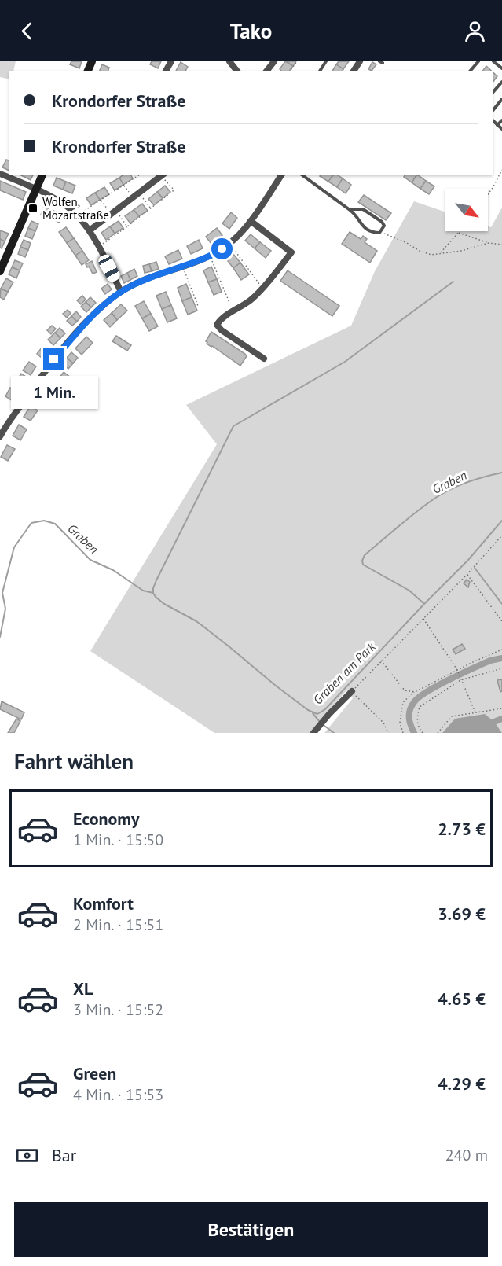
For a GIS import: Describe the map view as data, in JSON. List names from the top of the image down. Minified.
{"water":["Graben","Graben am Park"],"places":{"transit":["Wolfen, Mozartstraße"]},"north":"bottom right","page":{"header":"Tako","banner":["Krondorfer Straße","Krondorfer Straße"],"bubble":"1 Min.","heading":"Fahrt wählen","list":[{"name":"Economy","note":"1 Min. · 15:50","value":"2.73 €"},{"name":"Komfort","note":"2 Min. · 15:51","value":"3.69 €"},{"name":"XL","note":"3 Min. · 15:52","value":"4.65 €"},{"name":"Green","note":"4 Min. · 15:53","value":"4.29 €"}],"pay":["Bar","240 m"],"buttons":"Bestätigen"}}
